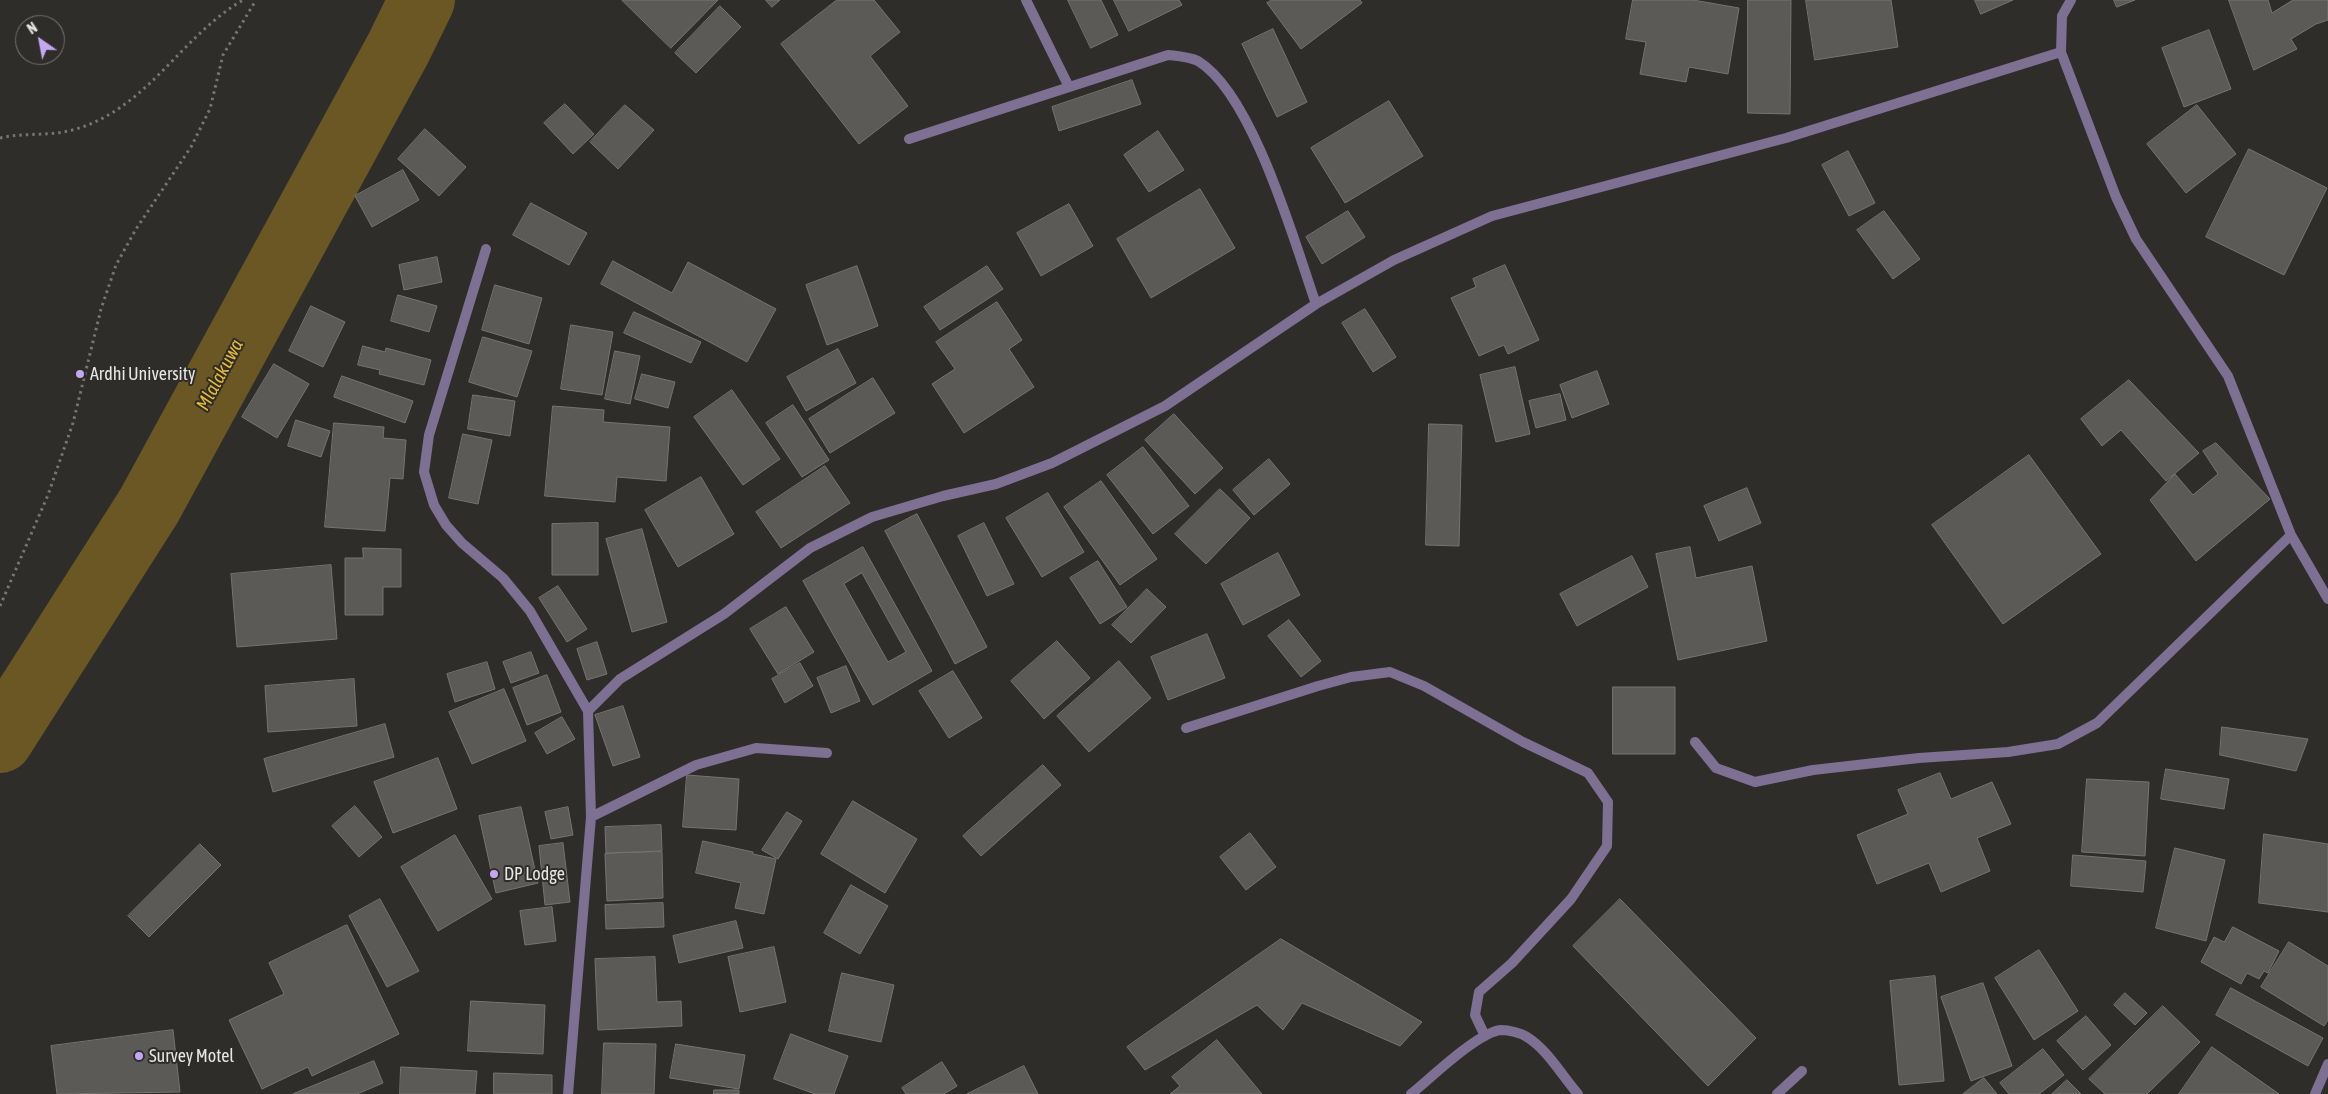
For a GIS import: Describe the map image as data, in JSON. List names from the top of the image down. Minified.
{"water":["Mlalakuwa"],"places":["Ardhi University","DP Lodge","Survey Motel"],"north":"top left"}
